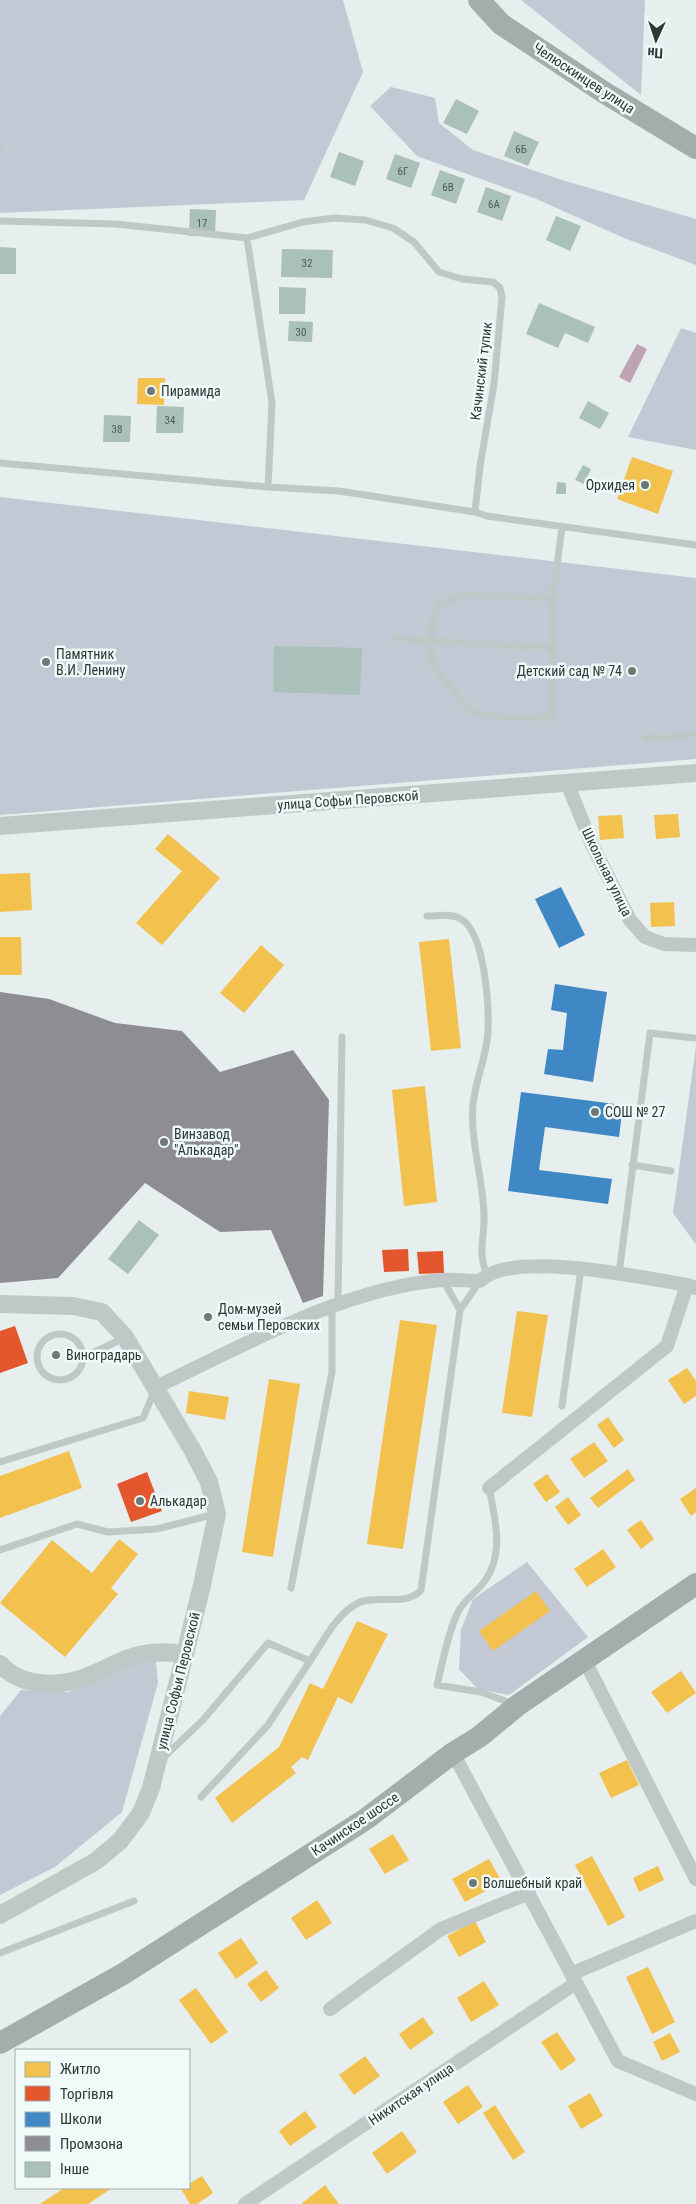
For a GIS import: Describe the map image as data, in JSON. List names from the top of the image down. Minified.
{"streets":{"main road":["Челюскинцев улица","Качинское шоссе"],"street":["улица Софьи Перовской","Школьная улица","Никитская улица"],"lane":["Качинский тупик"]},"crossings":[["улица Софьи Перовской","Школьная улица"]],"places":["Пирамида","Орхидея","Памятник В.И. Ленину","Детский сад № 74","СОШ № 27","Винзавод \"Алькадар\"","Дом-музей семьи Перовских","Виноградарь","Алькадар","Волшебный край"],"house_numbers":["6Б","6Г","6В","6А","17","32","30","34","38"],"legend":["Житло","Торгівля","Школи","Промзона","Інше"],"north":"bottom"}
